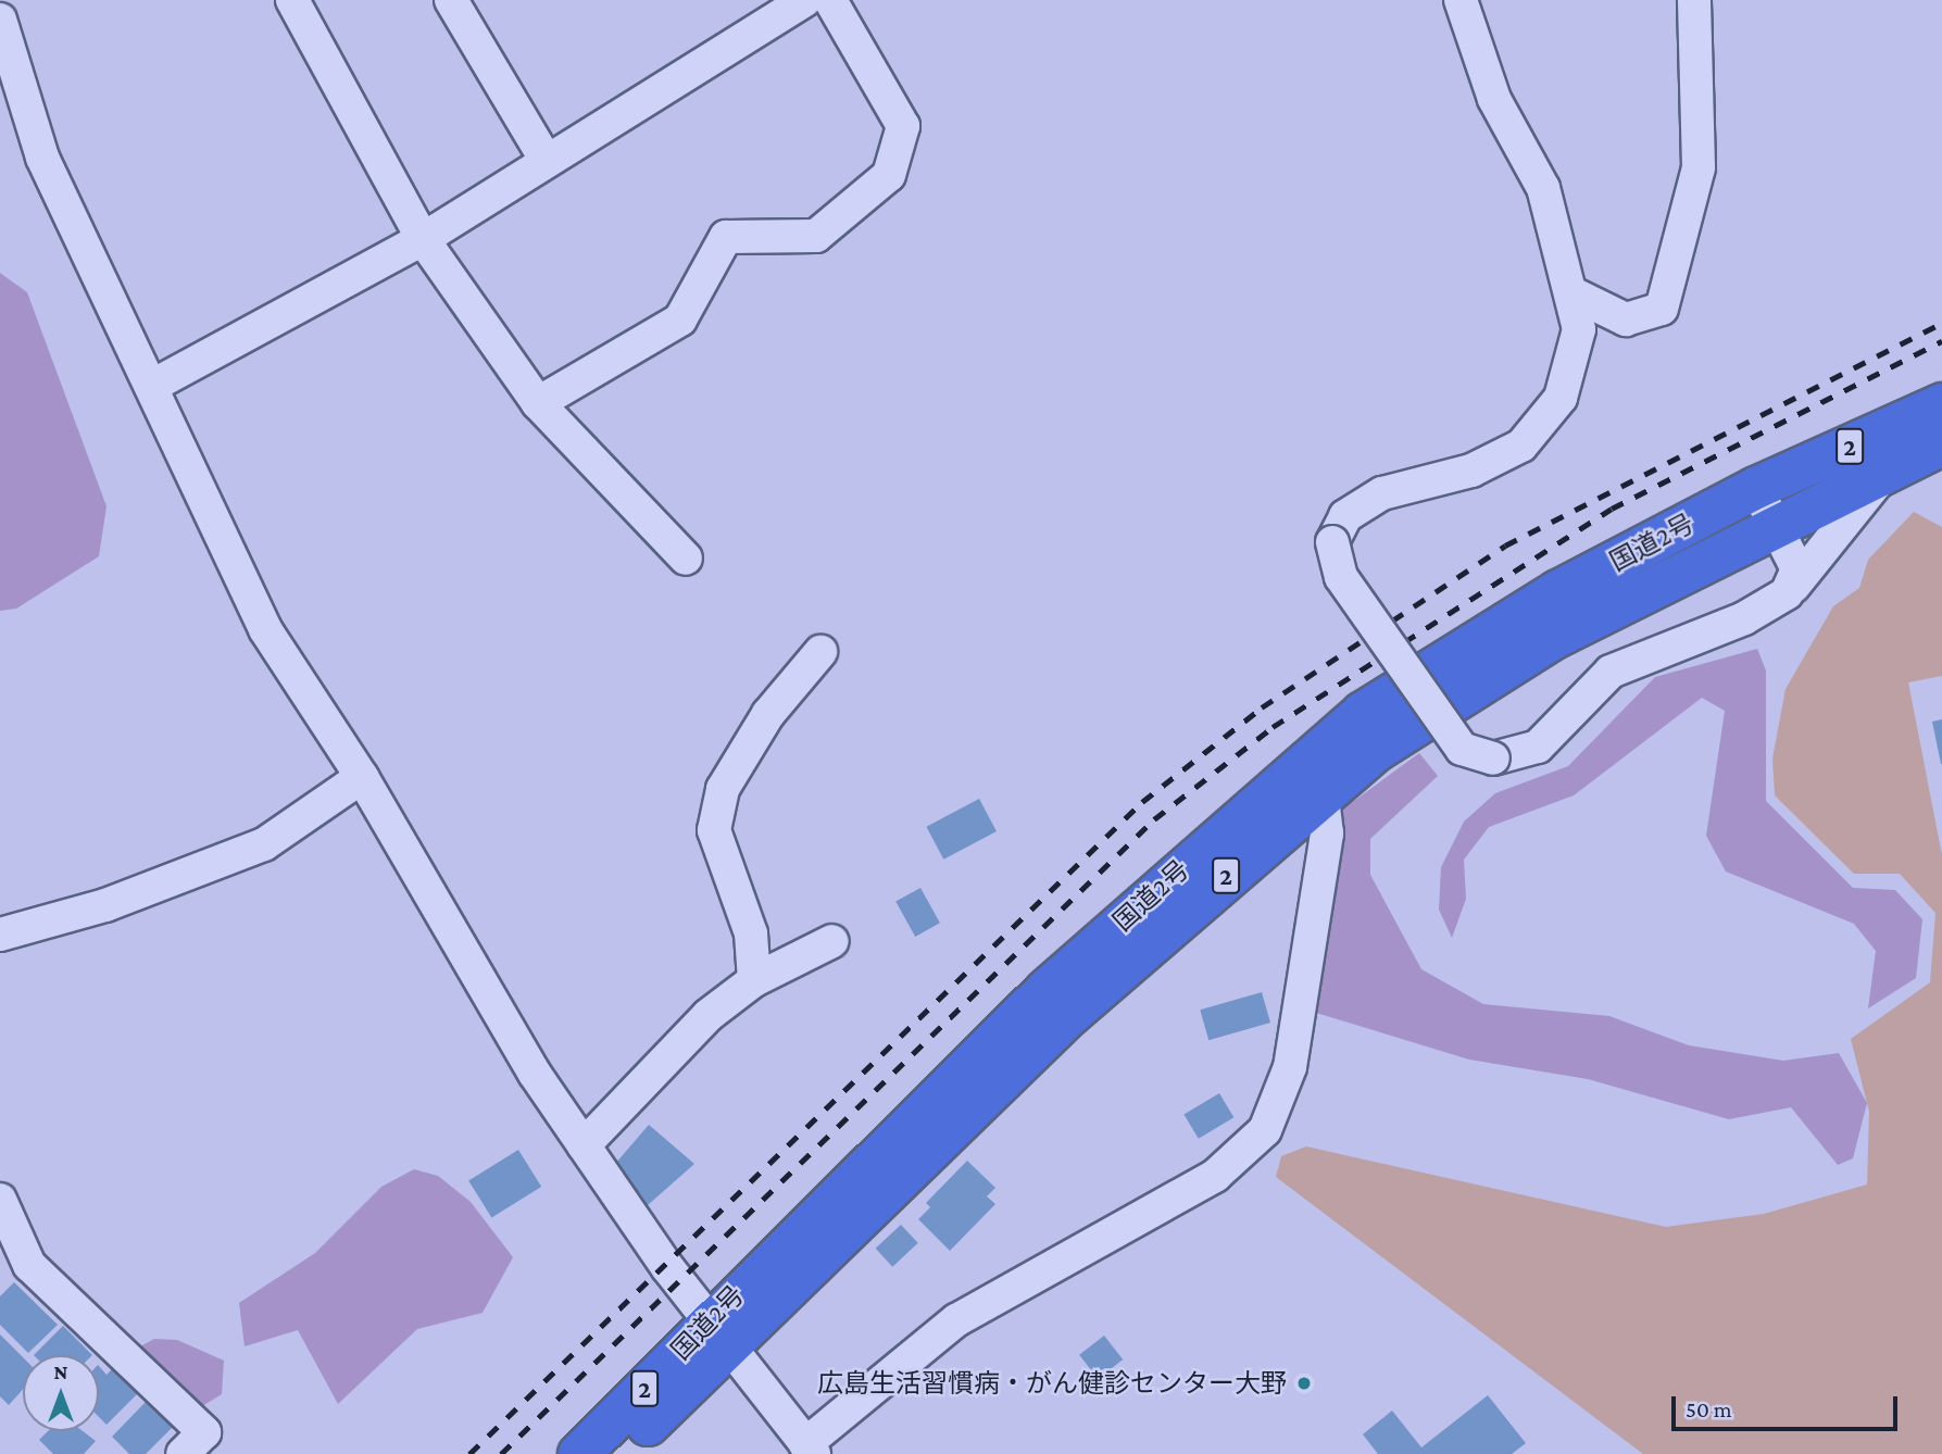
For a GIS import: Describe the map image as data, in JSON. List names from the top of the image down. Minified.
{"streets":{"highway":["2","国道2号"]},"places":["広島生活習慣病・がん健診センター大野"],"scale_bar":"50 m","north":"top"}
